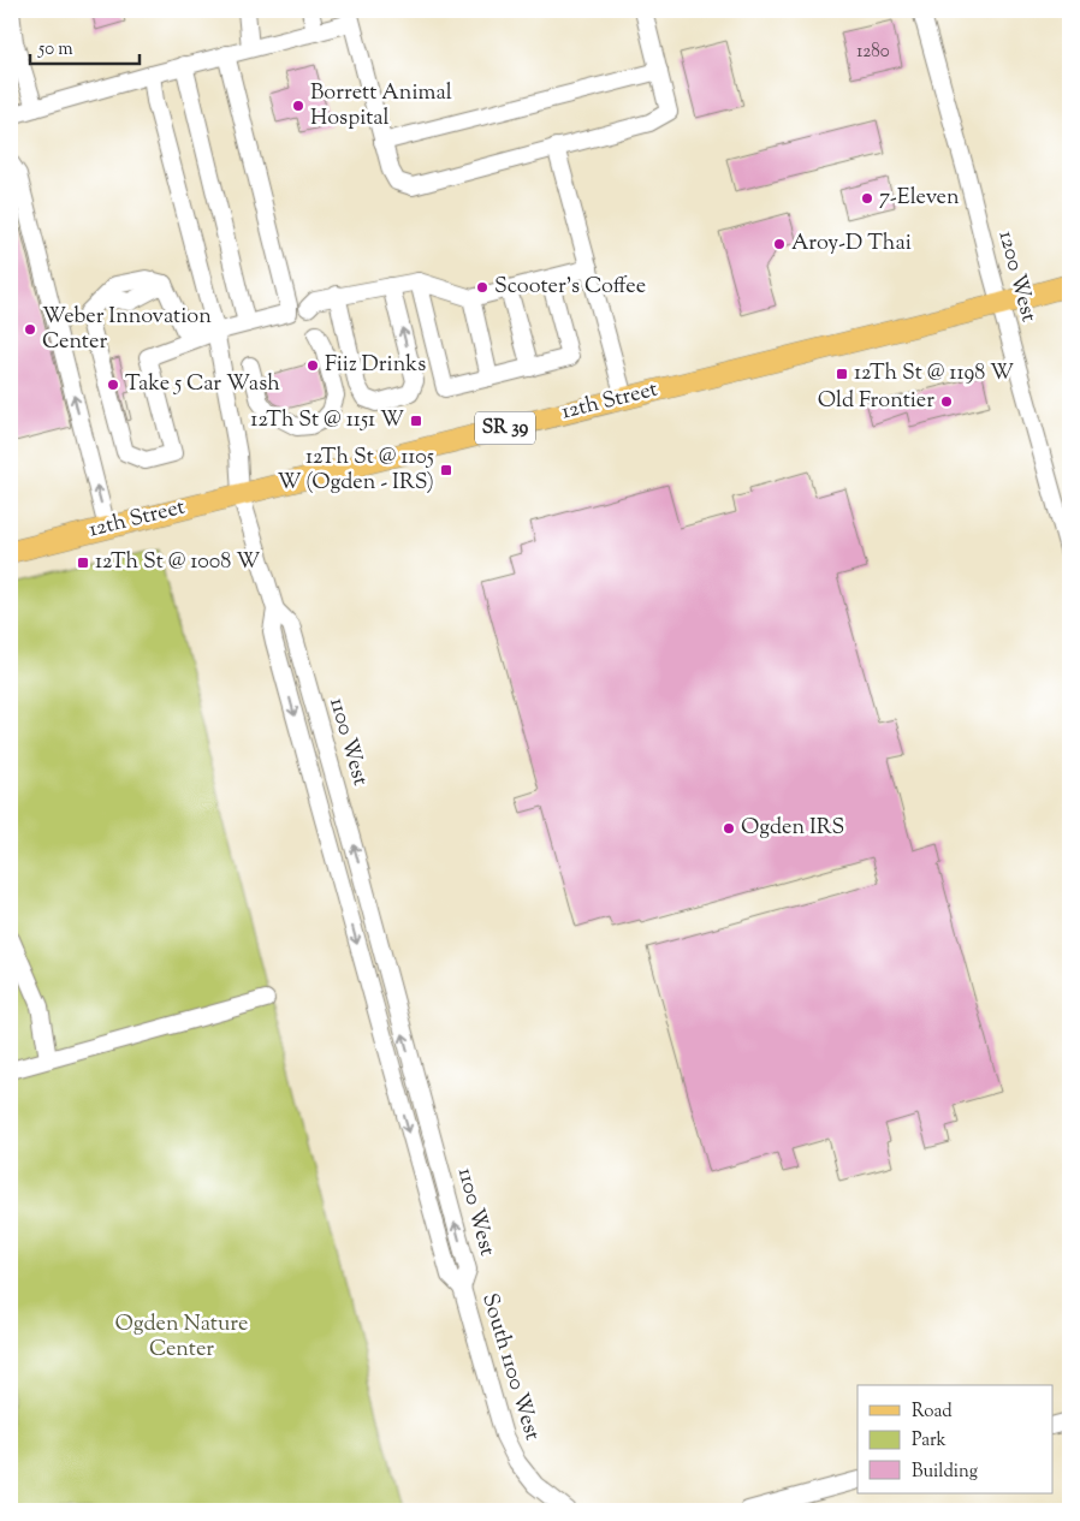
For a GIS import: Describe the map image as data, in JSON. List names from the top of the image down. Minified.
{"streets":{"main road":["12th Street","SR 39"],"street":["1200 West","1100 West","South 1100 West"]},"crossings":[["1200 West","12th Street"],["12th Street","1100 West"],["1100 West","South 1100 West"]],"parks":["Ogden Nature Center"],"places":{"other":["Borrett Animal Hospital","7-Eleven","Aroy-D Thai","Scooter's Coffee","Weber Innovation Center","Fiiz Drinks","Take 5 Car Wash","Old Frontier","Ogden IRS"],"transit":["12Th St @ 1198 W","12Th St @ 1151 W","12Th St @ 1105 W (Ogden - IRS)","12Th St @ 1008 W"]},"house_numbers":["1280"],"legend":["Road","Park","Building"],"scale_bar":"50 m"}
